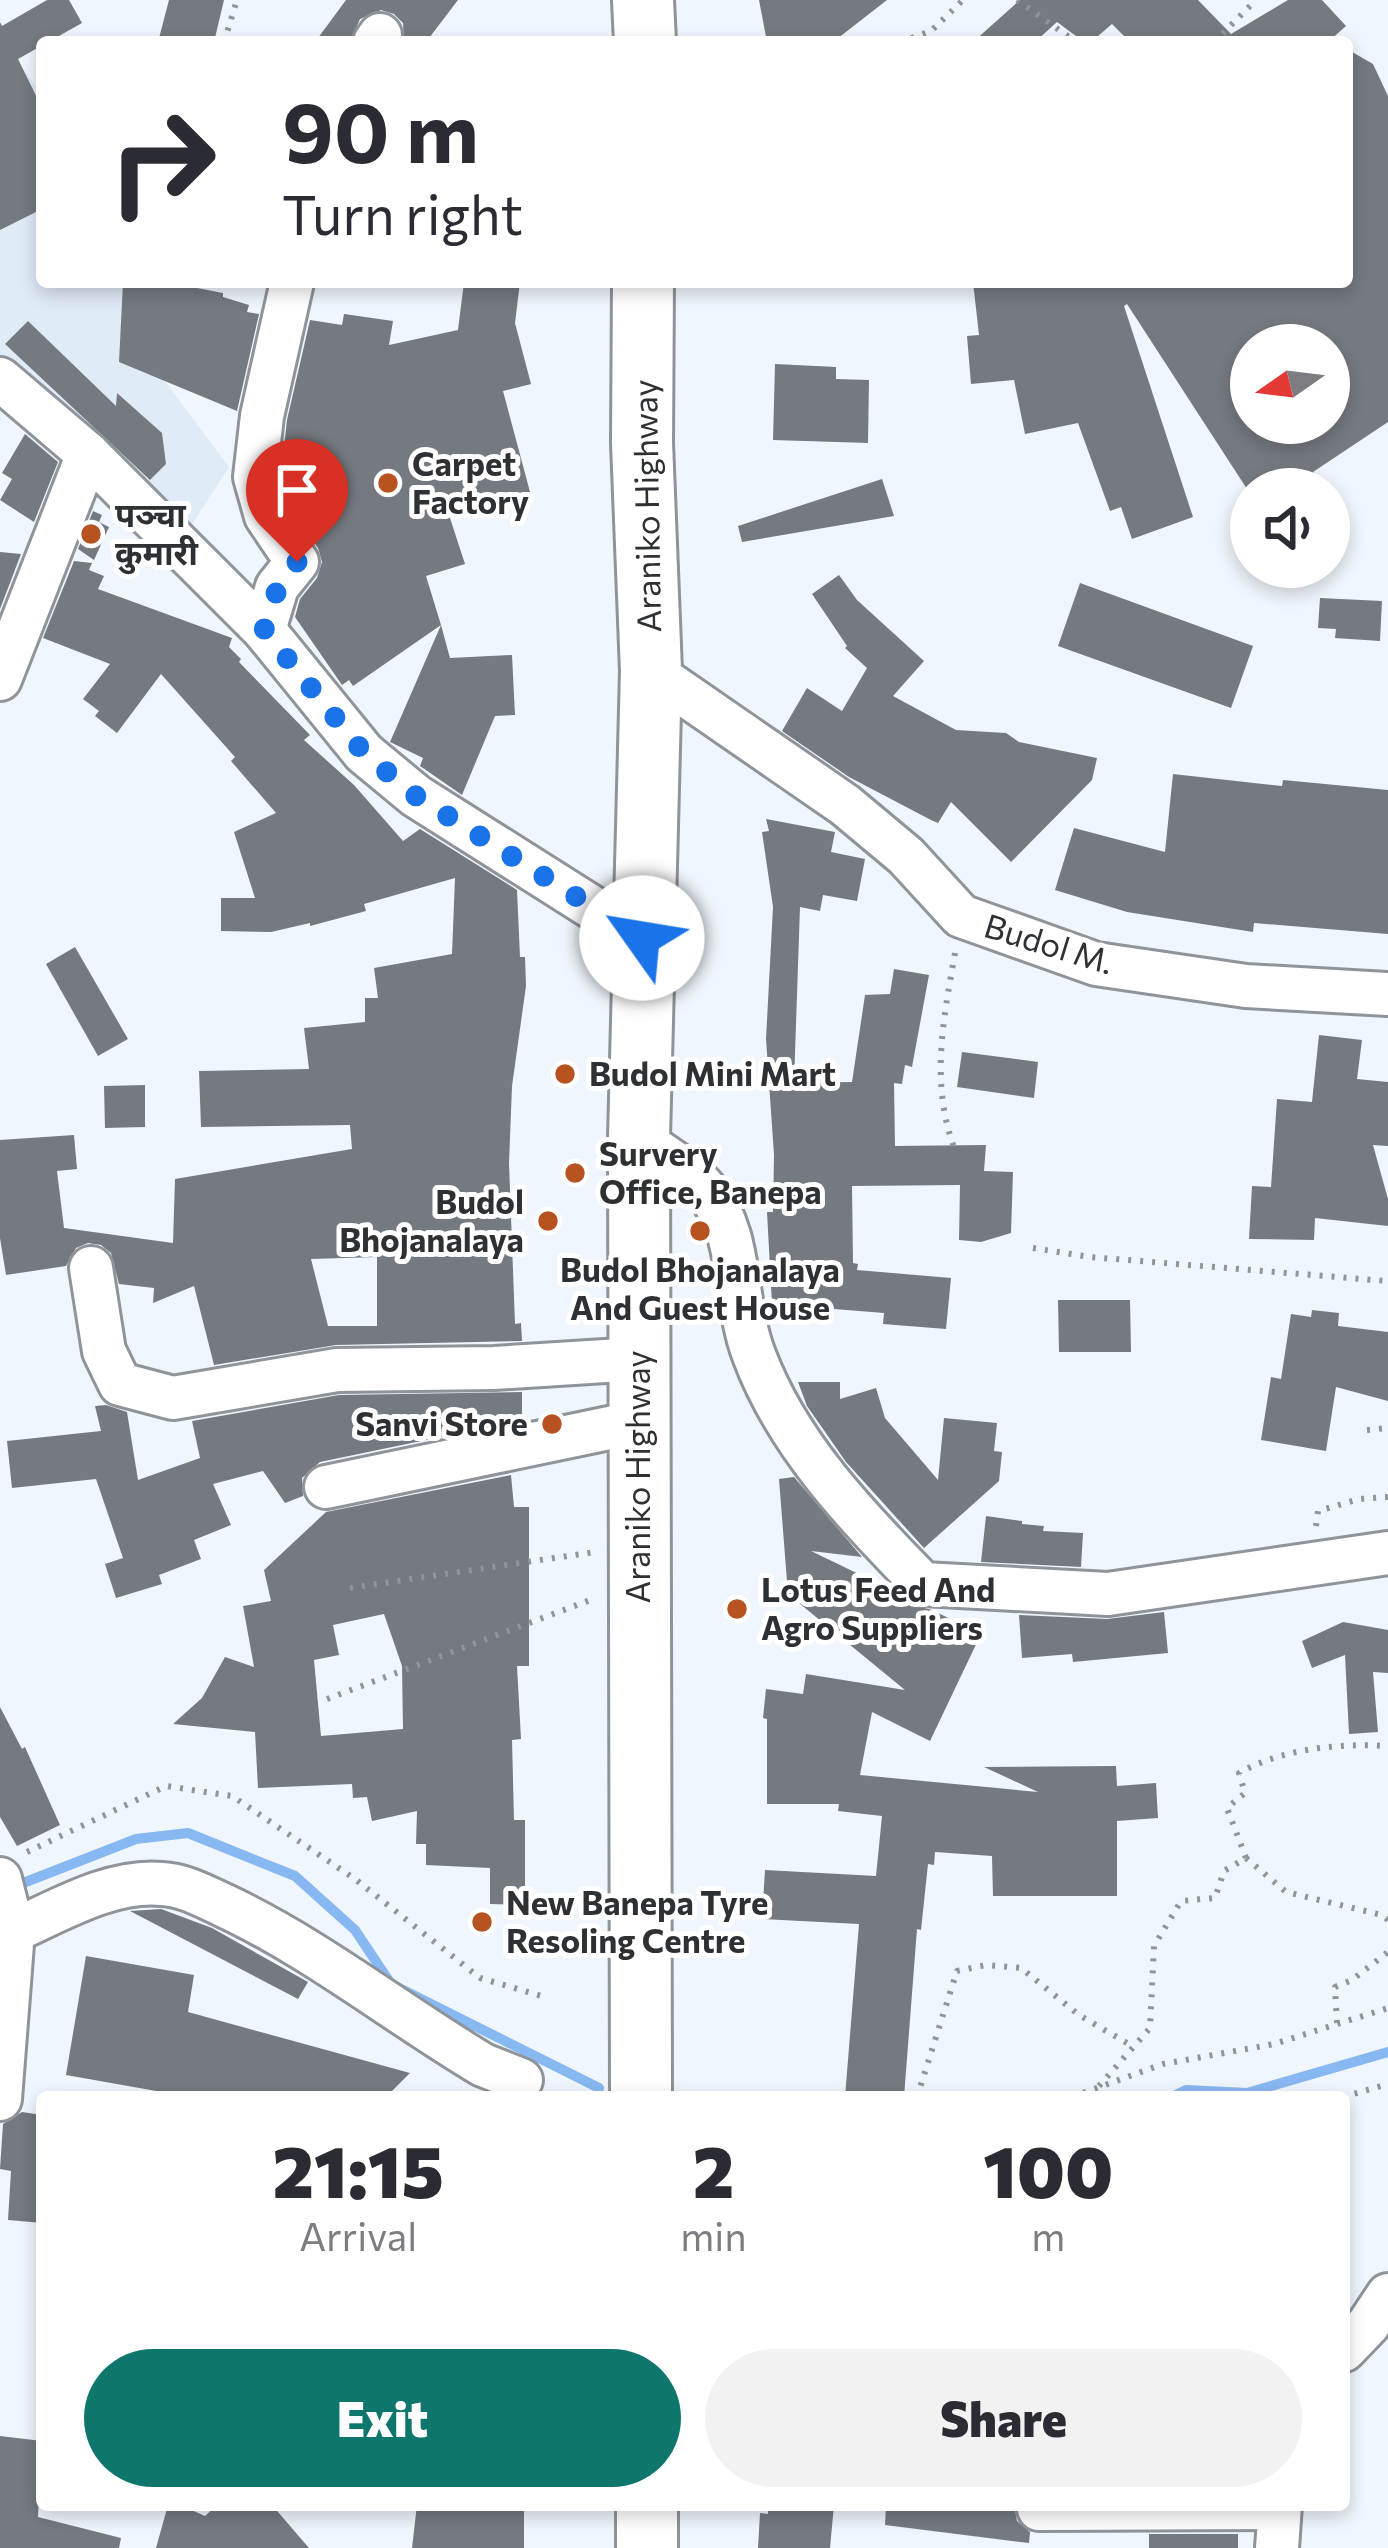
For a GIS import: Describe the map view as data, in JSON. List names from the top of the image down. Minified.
{"streets":{"highway":["Araniko Highway"],"street":["Budol M."]},"crossings":[["Araniko Highway","Budol M."]],"places":["Carpet Factory","पञ्चा कुमारी","Budol Mini Mart","Survery Office, Banepa","Budol Bhojanalaya","Budol Bhojanalaya And Guest House","Sanvi Store","Lotus Feed And Agro Suppliers","New Banepa Tyre Resoling Centre"],"north":"left","page":{"turn":["90 m","Turn right"],"eta":["21:15","Arrival","2","min","100","m"],"buttons":["Exit","Share"]}}
